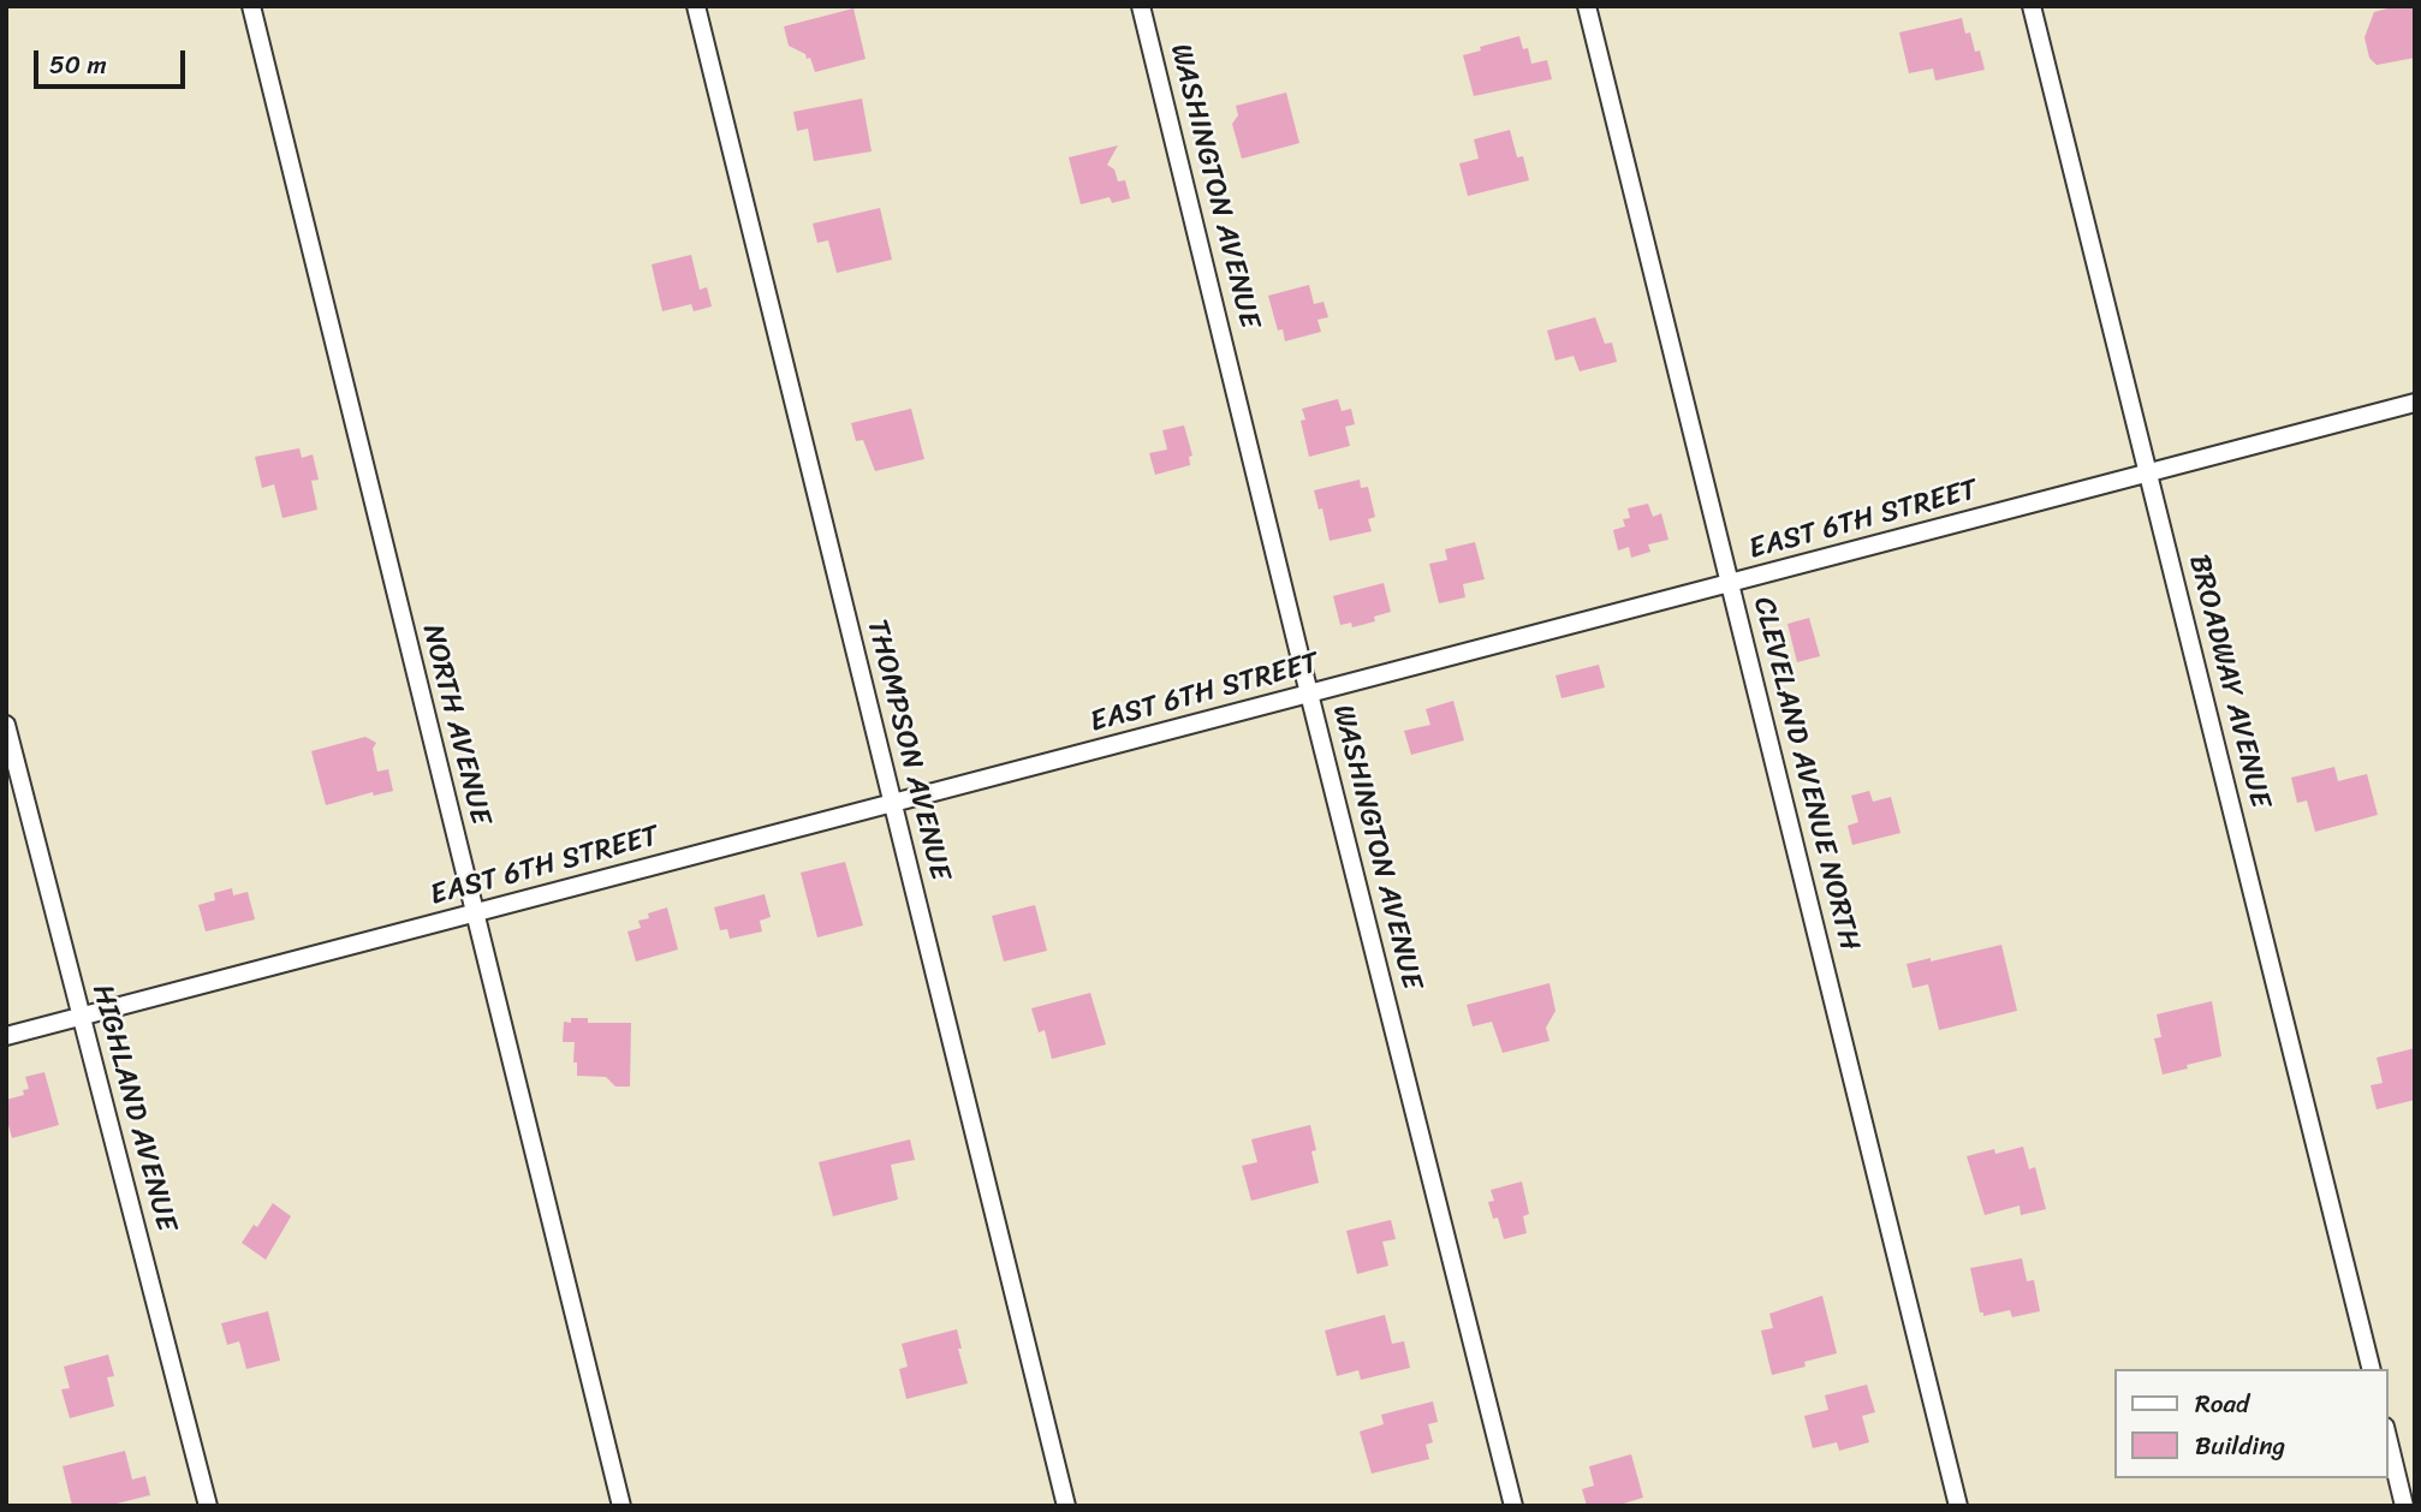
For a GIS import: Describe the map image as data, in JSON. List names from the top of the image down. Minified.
{"streets":{"street":["WASHINGTON AVENUE","EAST 6TH STREET","BROADWAY AVENUE","NORTH AVENUE","THOMPSON AVENUE","CLEVELAND AVENUE NORTH","HIGHLAND AVENUE"]},"crossings":[["WASHINGTON AVENUE","EAST 6TH STREET"],["EAST 6TH STREET","BROADWAY AVENUE"],["EAST 6TH STREET","NORTH AVENUE"],["EAST 6TH STREET","THOMPSON AVENUE"],["EAST 6TH STREET","CLEVELAND AVENUE NORTH"],["EAST 6TH STREET","HIGHLAND AVENUE"]],"legend":["Road","Building"],"scale_bar":"50 m"}
